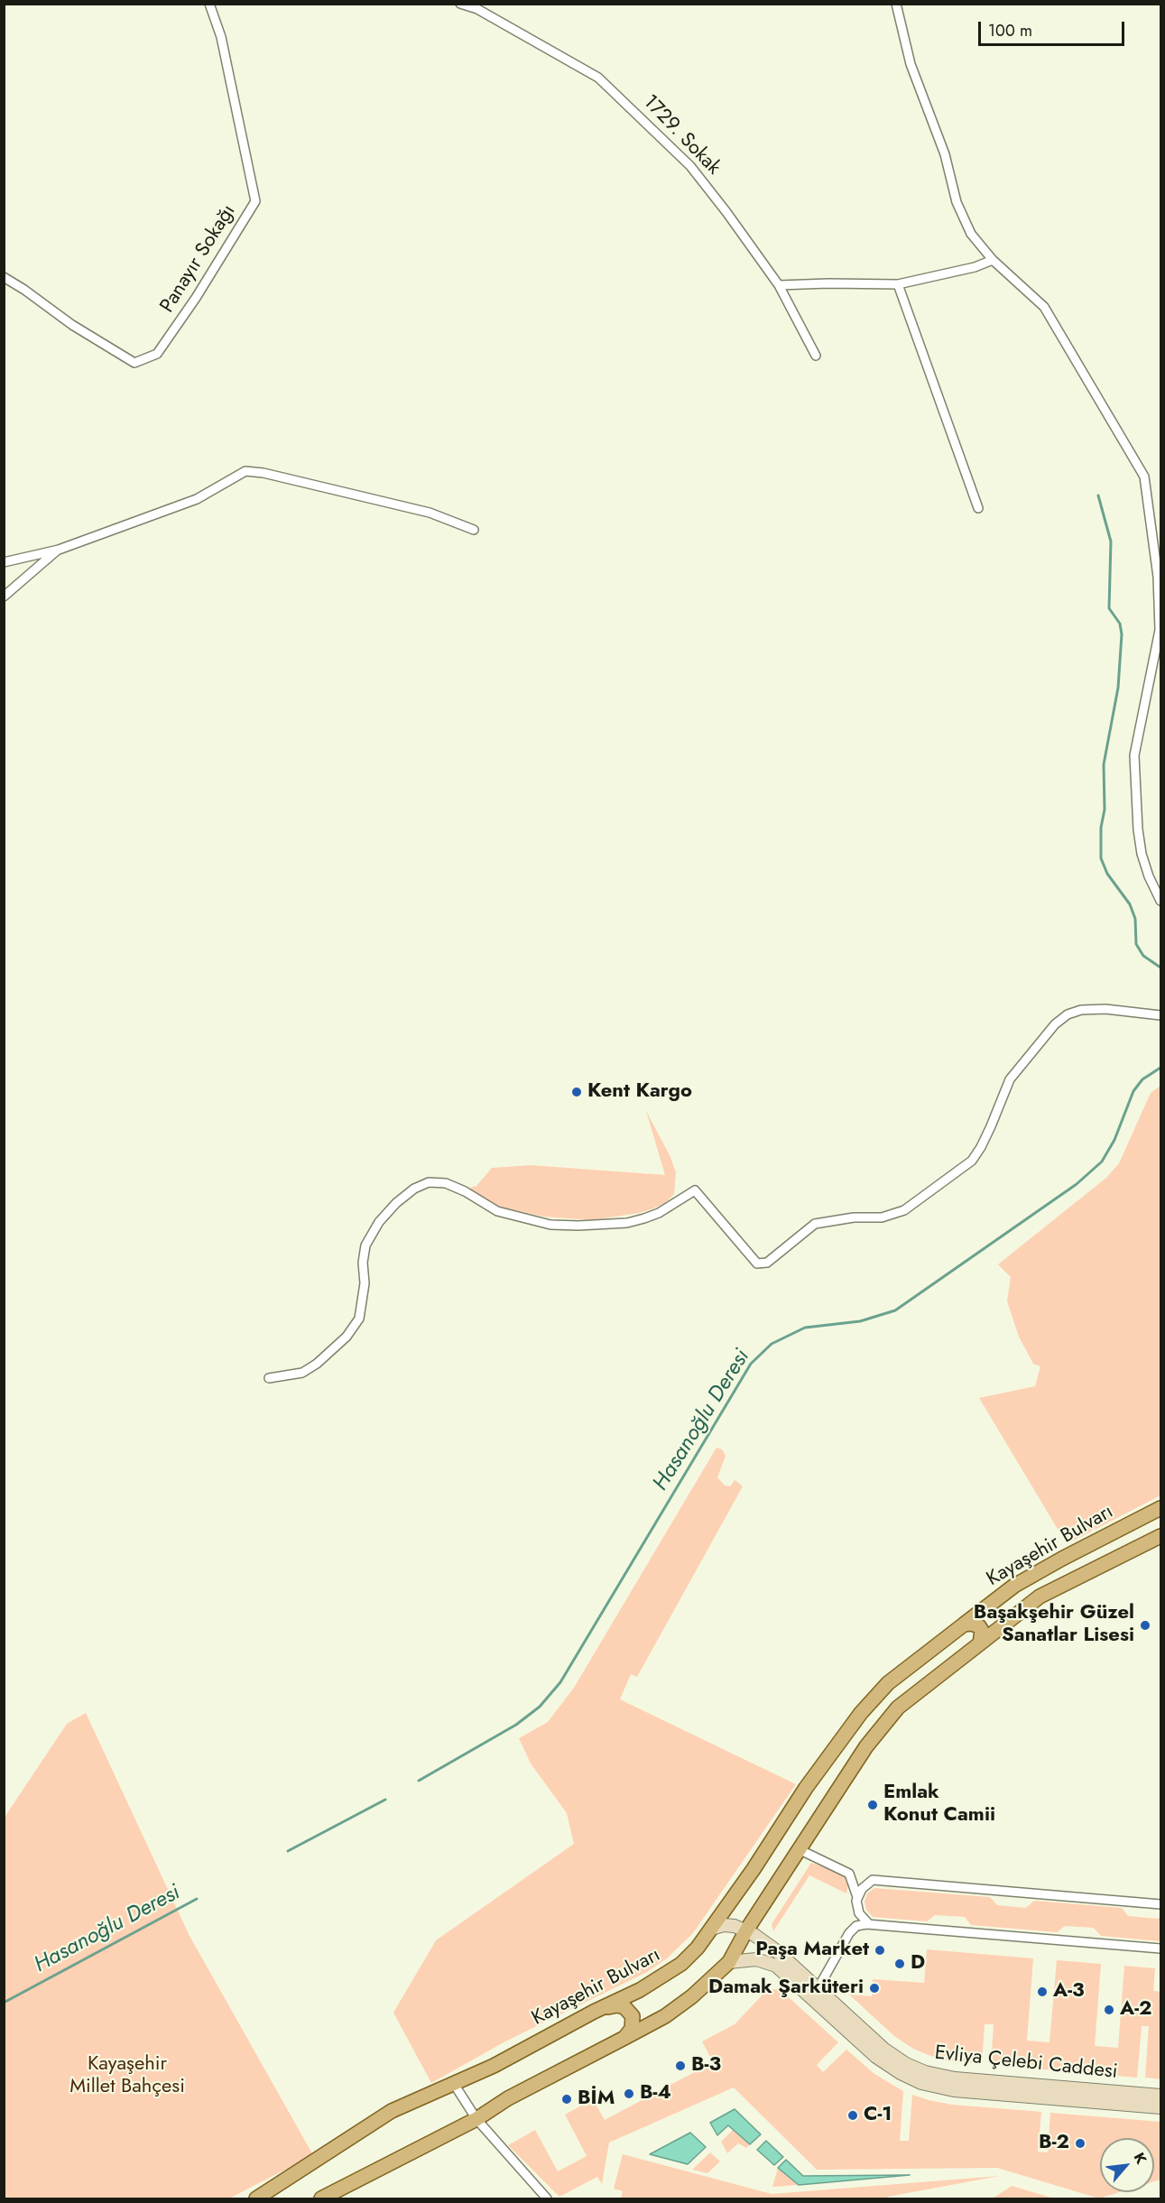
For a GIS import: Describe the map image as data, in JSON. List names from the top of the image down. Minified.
{"streets":{"main road":["Kayaşehir Bulvarı"],"street":["1729. Sokak","Panayır Sokağı","Evliya Çelebi Caddesi"]},"crossings":[["Kayaşehir Bulvarı","Evliya Çelebi Caddesi"]],"water":["Hasanoğlu Deresi"],"parks":["Kayaşehir Millet Bahçesi"],"places":["Kent Kargo","Başakşehir Güzel Sanatlar Lisesi","Emlak Konut Camii","Paşa Market","D","Damak Şarküteri","A-3","A-2","B-3","B-4","BİM","C-1","B-2"],"scale_bar":"100 m","north":"top right"}
